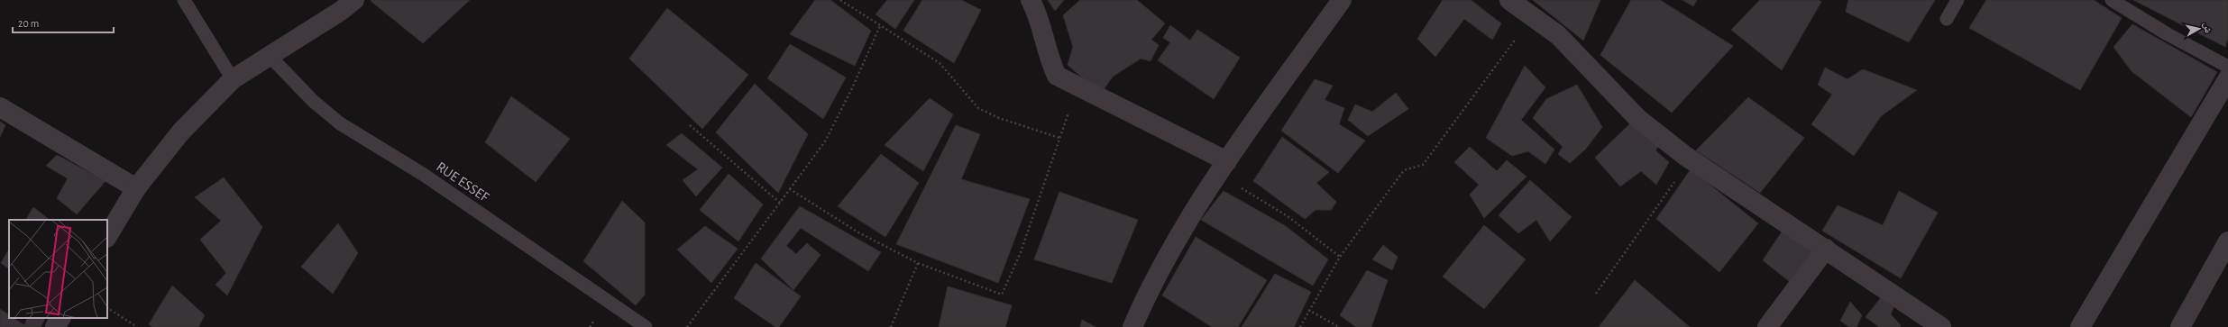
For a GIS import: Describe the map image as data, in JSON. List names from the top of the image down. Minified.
{"streets":{"lane":["RUE ESSEF"]},"scale_bar":"20 m","north":"right"}
